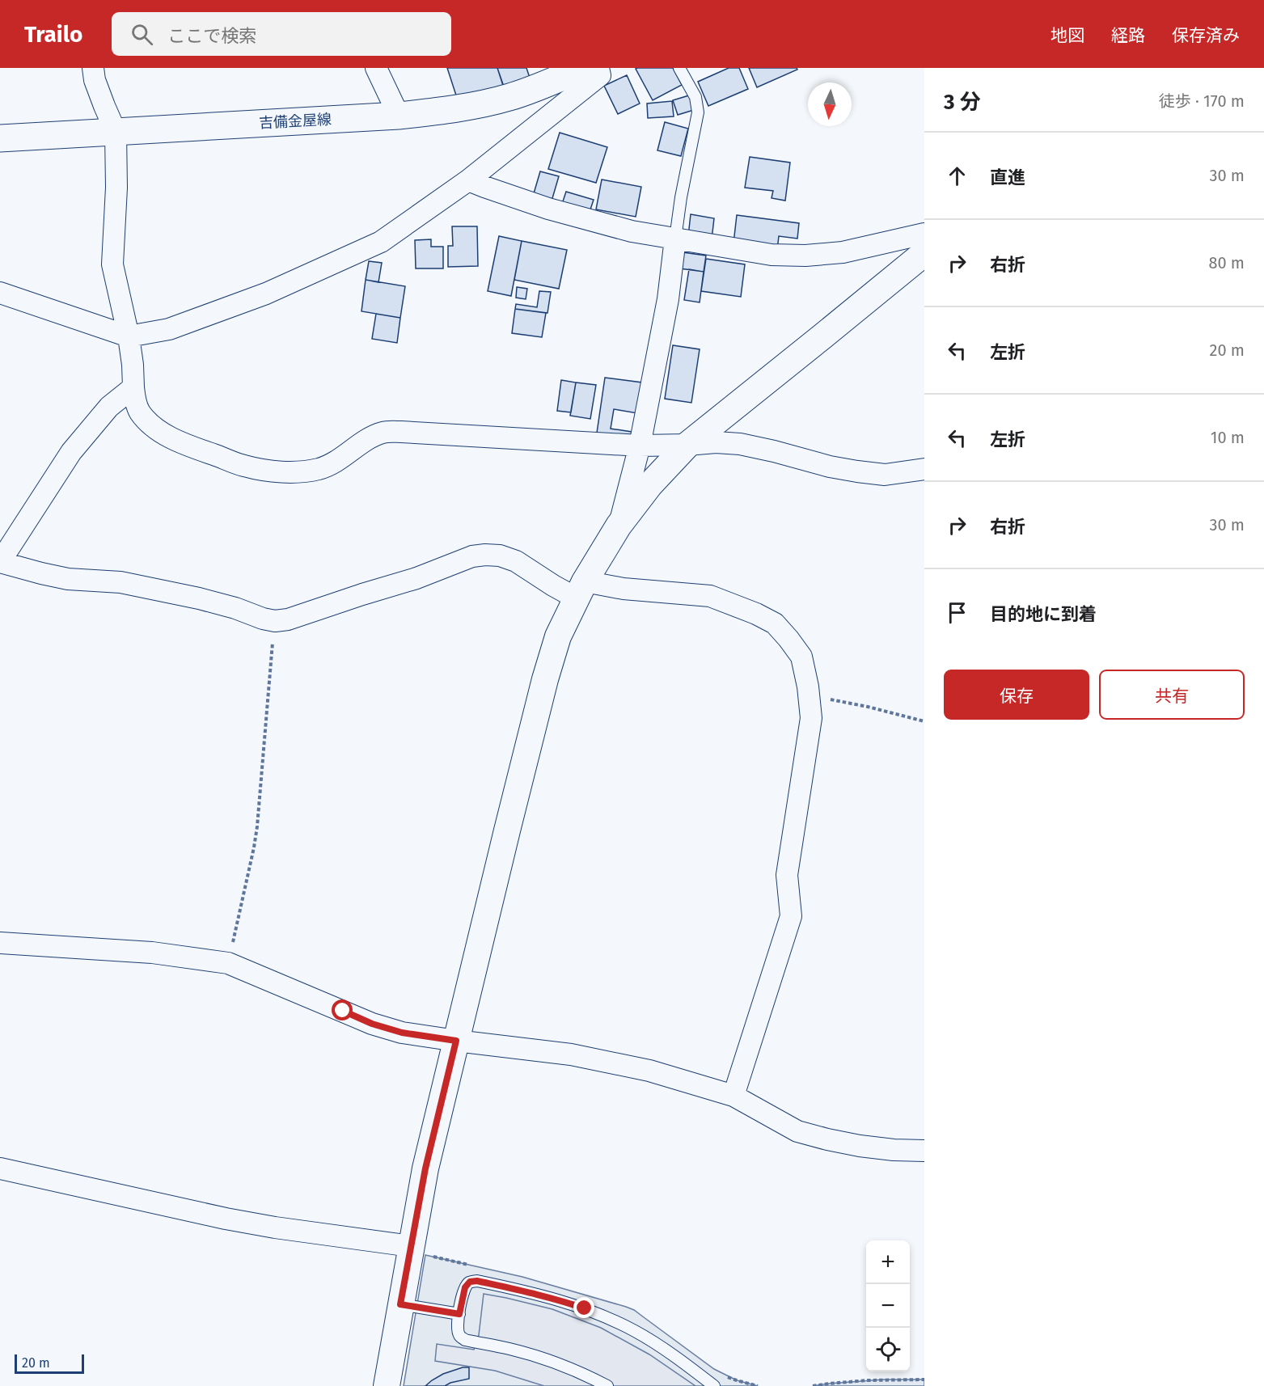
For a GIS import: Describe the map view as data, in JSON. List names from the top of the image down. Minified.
{"streets":{"main road":["吉備金屋線"]},"scale_bar":"20 m","north":"bottom","page":{"header":"Trailo","search":"ここで検索","nav":["地図","経路","保存済み"],"heading":["3 分","徒歩 · 170 m"],"list":[["直進","30 m"],["右折","80 m"],["左折","20 m"],["左折","10 m"],["右折","30 m"],"目的地に到着"],"buttons":["保存","共有"],"map_buttons":["+","−"],"scale":"20 m"}}
